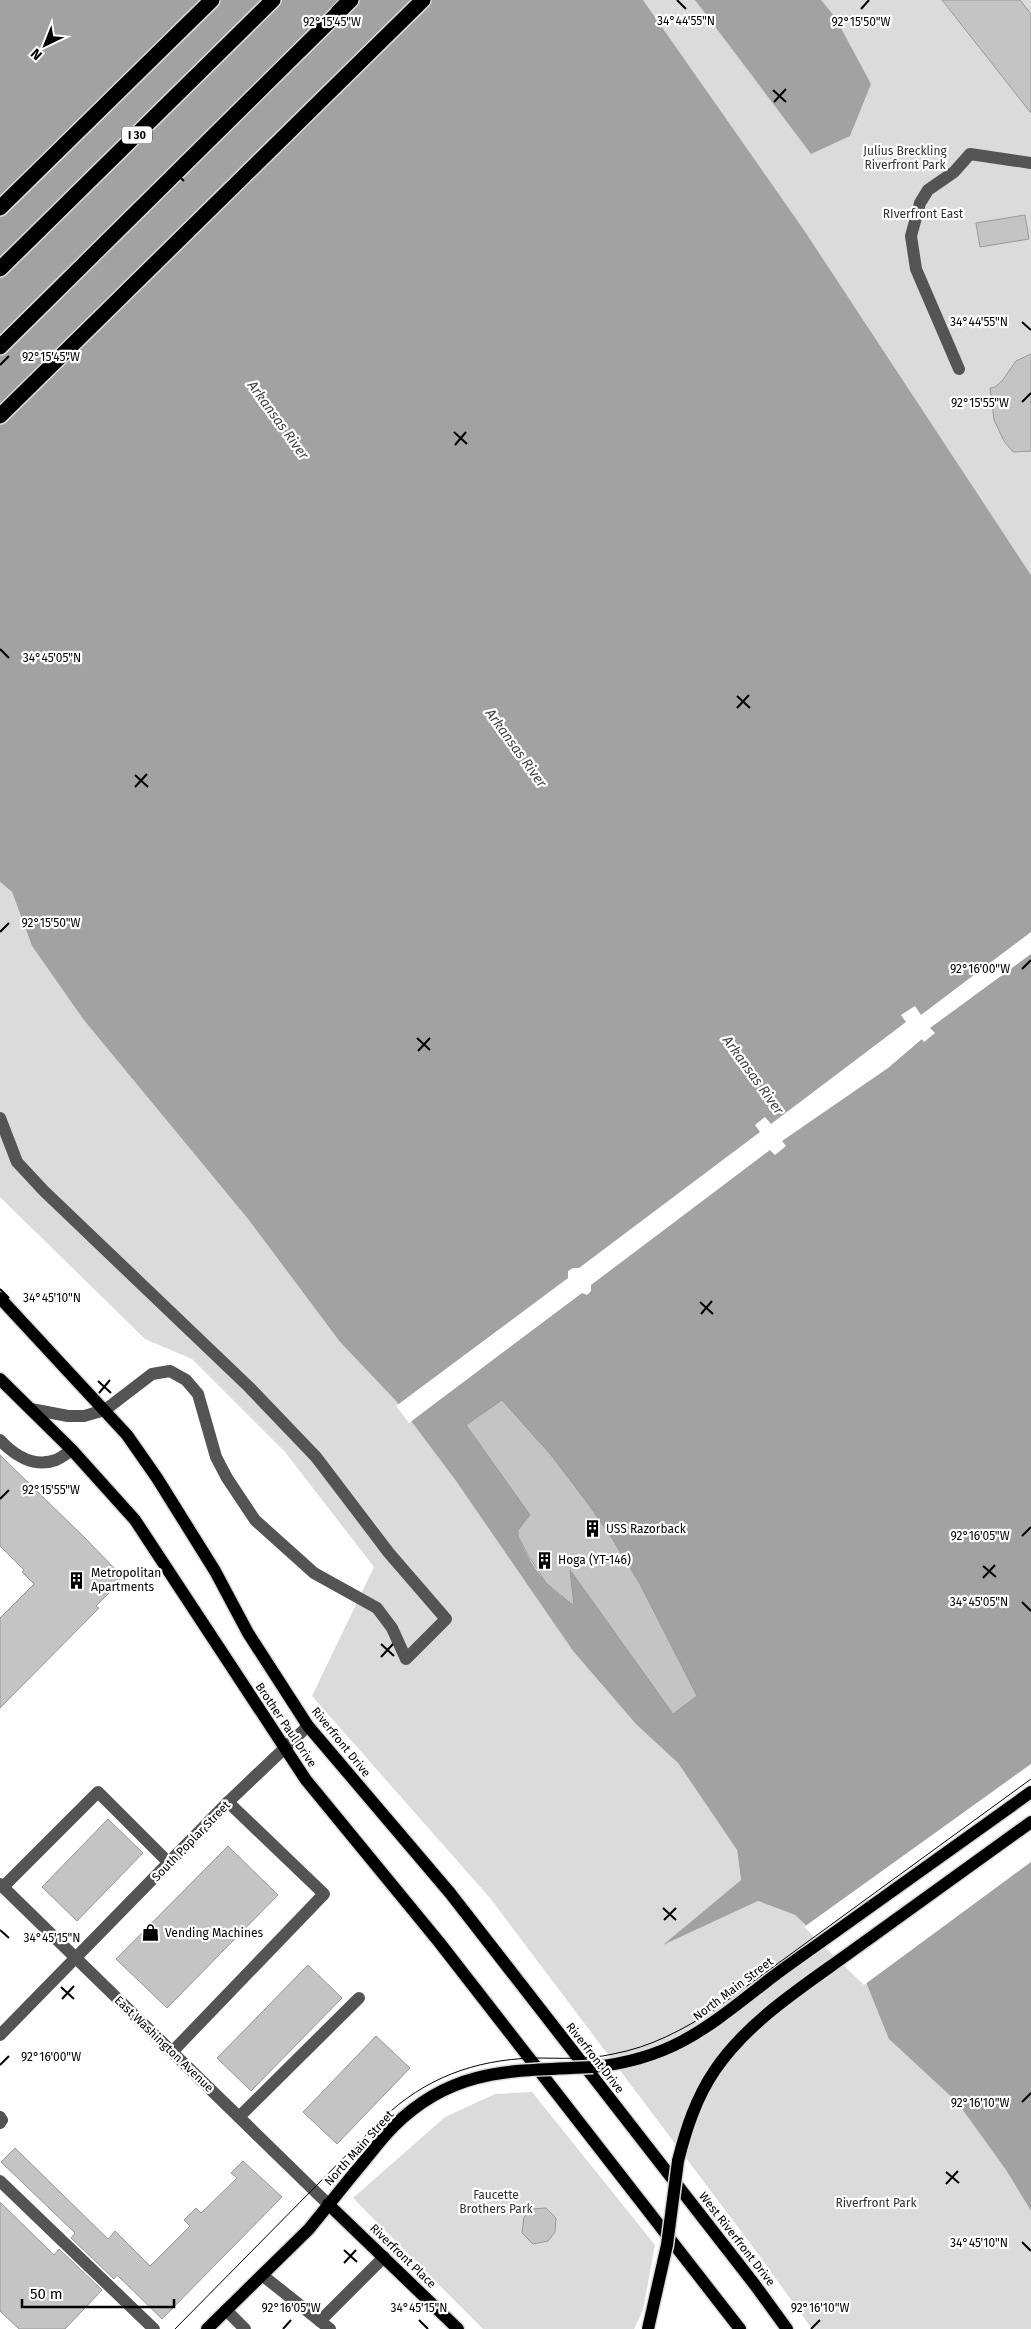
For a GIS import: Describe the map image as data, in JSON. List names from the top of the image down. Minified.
{"streets":{"highway":["I 30"],"main road":["Brother Paul Drive","Riverfront Drive","North Main Street","West Riverfront Drive","Riverfront Place"],"street":["South Poplar Street","East Washington Avenue"]},"crossings":[["Brother Paul Drive","South Poplar Street"],["Riverfront Drive","South Poplar Street"],["Riverfront Drive","West Riverfront Drive"],["South Poplar Street","East Washington Avenue"],["North Main Street","East Washington Avenue"],["North Main Street","Riverfront Place"],["East Washington Avenue","Riverfront Place"]],"water":["Arkansas River"],"parks":["Julius Breckling Riverfront Park","RIverfront East","Faucette Brothers Park","Riverfront Park"],"places":{"building":["USS Razorback","Hoga (YT-146)","Metropolitan Apartments"],"shop":["Vending Machines"]},"scale_bar":"50 m","north":"bottom left","coordinates":["34°44'55\"N","92°15'45\"W","92°15'50\"W","92°15'55\"W","34°45'05\"N","92°16'00\"W","34°45'10\"N","92°16'05\"W","34°45'15\"N","92°16'10\"W"]}
